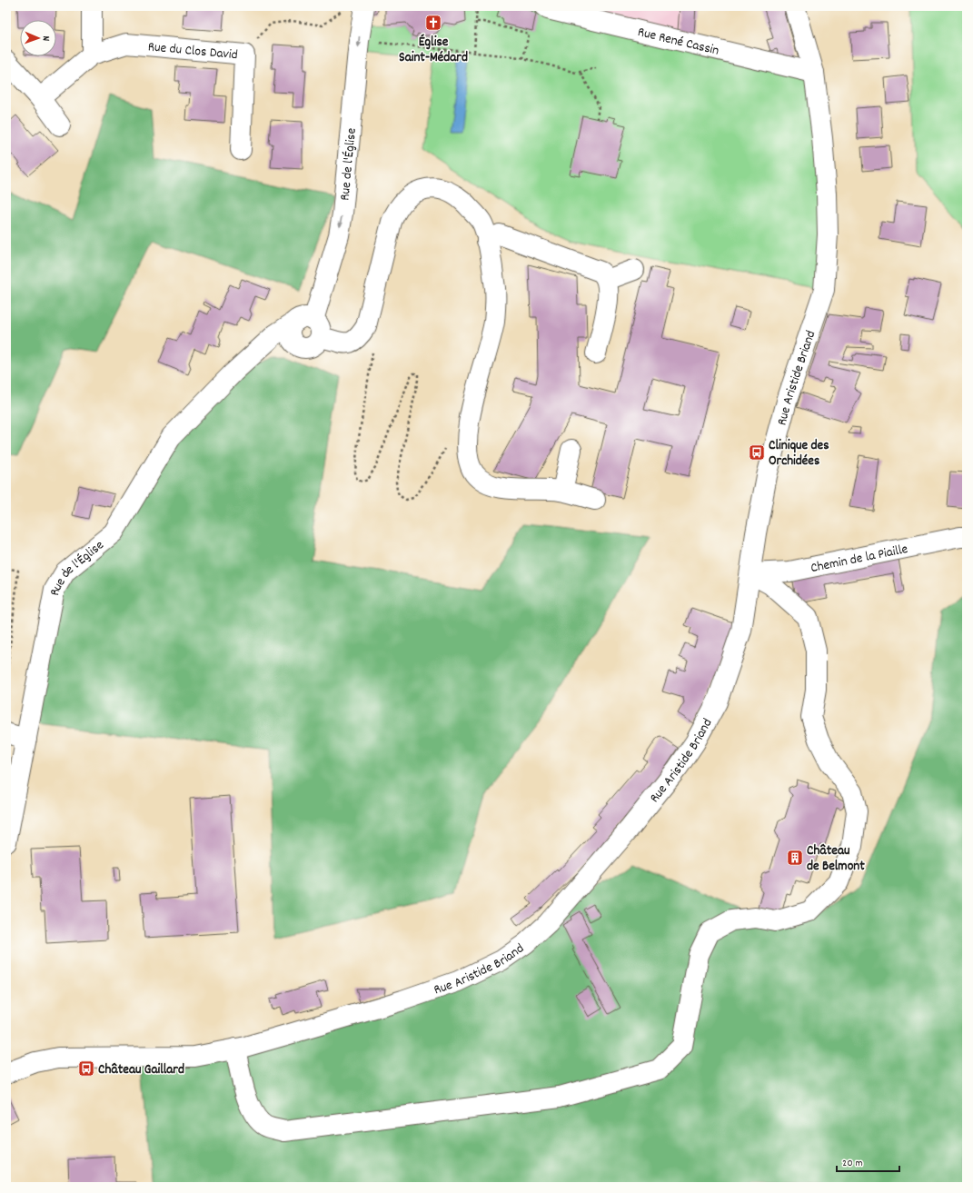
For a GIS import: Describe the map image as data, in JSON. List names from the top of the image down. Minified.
{"streets":{"street":["Rue René Cassin","Rue du Clos David","Rue de l'Église","Rue Aristide Briand","Chemin de la Piaille"]},"crossings":[["Rue René Cassin","Rue Aristide Briand"],["Rue Aristide Briand","Chemin de la Piaille"]],"places":{"church":["Église Saint-Médard"],"bus stop":["Clinique des Orchidées","Château Gaillard"],"building":["Château de Belmont"]},"scale_bar":"20 m","north":"right"}
